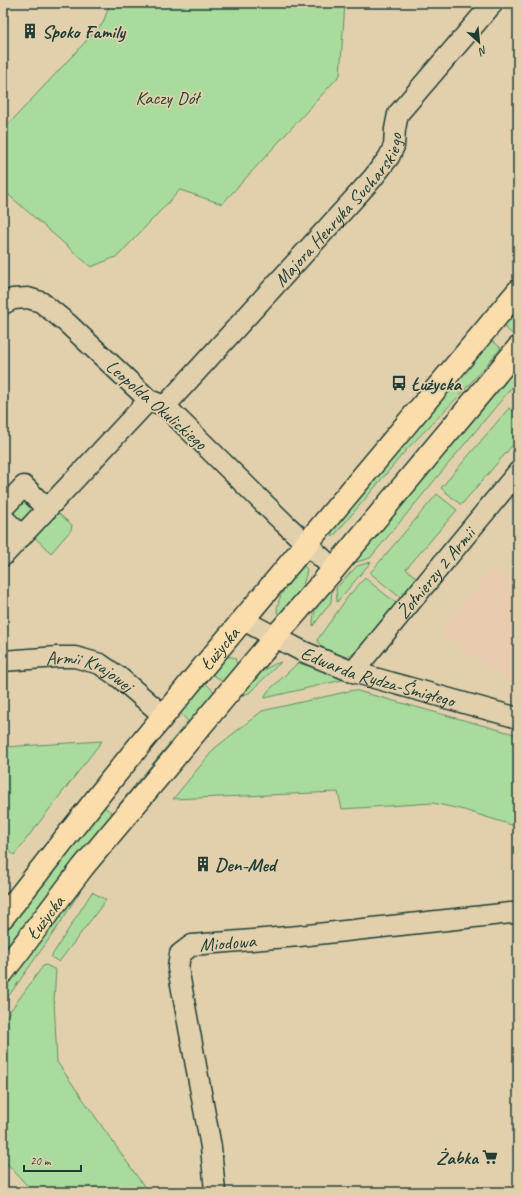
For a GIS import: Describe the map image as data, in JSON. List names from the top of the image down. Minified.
{"streets":{"main road":["Łużycka"],"street":["Majora Henryka Sucharskiego","Leopolda Okulickiego","Żołnierzy 2 Armii","Edwarda Rydza-Śmigłego","Armii Krajowej","Miodowa"]},"crossings":[["Majora Henryka Sucharskiego","Leopolda Okulickiego"],["Leopolda Okulickiego","Łużycka"],["Żołnierzy 2 Armii","Edwarda Rydza-Śmigłego"],["Łużycka","Edwarda Rydza-Śmigłego"],["Łużycka","Armii Krajowej"]],"parks":["Kaczy Dół"],"places":{"building":["Spoko Family","Den-Med"],"bus stop":["Łużycka"],"supermarket":["Żabka"]},"scale_bar":"20 m","north":"bottom right"}
